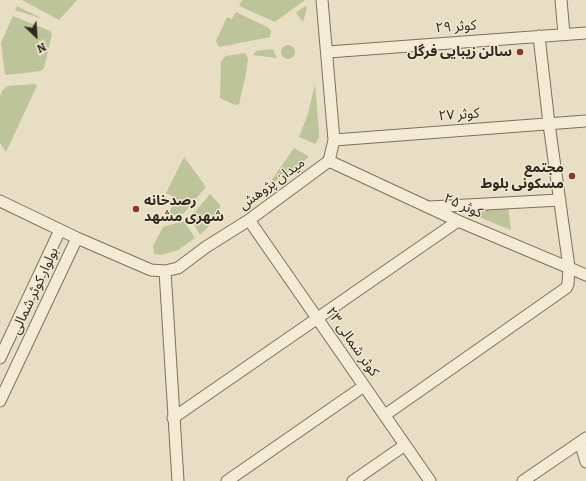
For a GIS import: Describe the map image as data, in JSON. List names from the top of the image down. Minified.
{"streets":{"street":["کوثر ۲۹","کوثر ۲۷","میدان پژوهش","کوثر ۲۵","بولوار کوثر شمالی","کوثر شمالی ۲۳"]},"crossings":[["میدان پژوهش","کوثر ۲۵"],["میدان پژوهش","کوثر شمالی ۲۳"]],"places":["سالن زیبایی فرگل","مجتمع مسکونی بلوط","رصدخانه شهری مشهد"],"north":"bottom right"}
